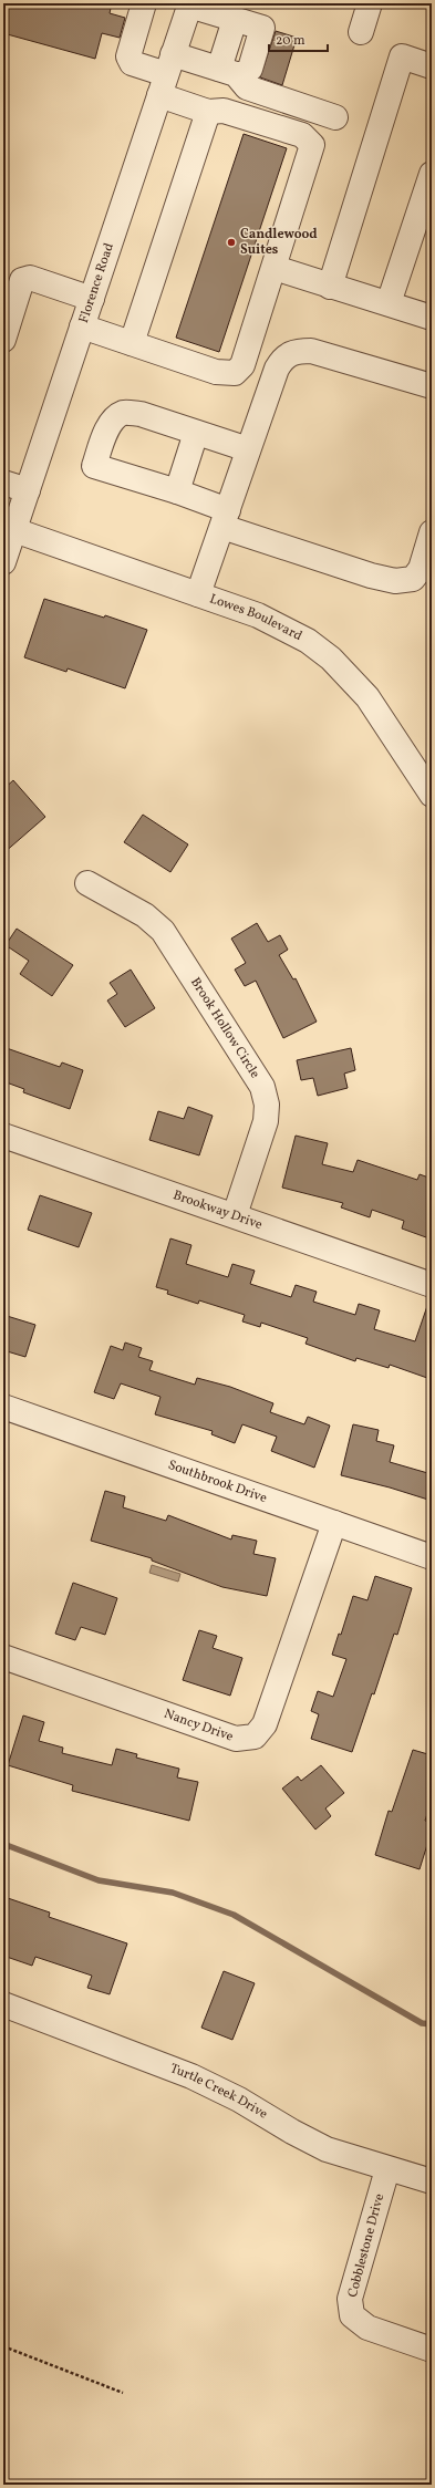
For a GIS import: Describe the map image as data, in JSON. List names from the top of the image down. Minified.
{"streets":{"street":["Florence Road","Lowes Boulevard","Brook Hollow Circle","Brookway Drive","Southbrook Drive","Nancy Drive","Turtle Creek Drive","Cobblestone Drive"]},"crossings":[["Florence Road","Lowes Boulevard"],["Brook Hollow Circle","Brookway Drive"],["Southbrook Drive","Nancy Drive"],["Turtle Creek Drive","Cobblestone Drive"]],"places":["Candlewood Suites"],"scale_bar":"20 m"}
